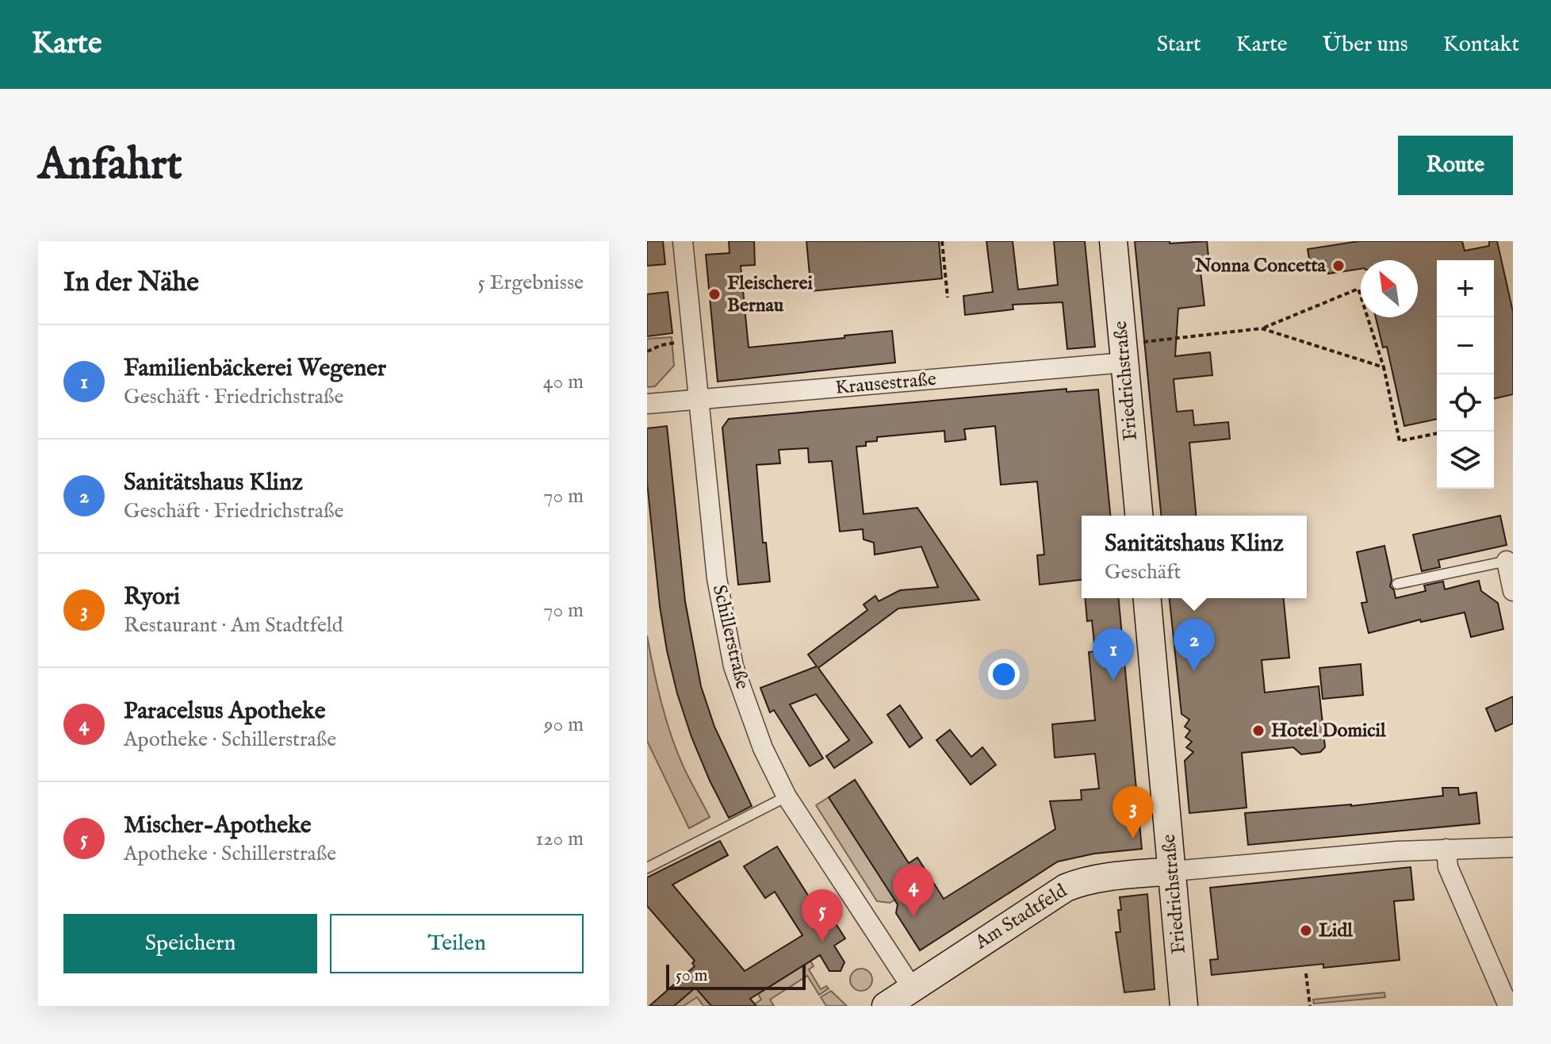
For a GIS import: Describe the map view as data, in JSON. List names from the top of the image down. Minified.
{"streets":{"street":["Friedrichstraße","Krausestraße","Schillerstraße","Am Stadtfeld"]},"crossings":[["Friedrichstraße","Krausestraße"],["Friedrichstraße","Am Stadtfeld"],["Krausestraße","Schillerstraße"],["Schillerstraße","Am Stadtfeld"]],"places":["Nonna Concetta","Fleischerei Bernau","Hotel Domicil","Lidl"],"scale_bar":"50 m","north":"top left","page":{"header":"Karte","nav":["Start","Karte","Über uns","Kontakt"],"buttons":["Route",["Speichern","Teilen"]],"title":"Anfahrt","heading":["In der Nähe","5 Ergebnisse"],"map_buttons":["+","−"],"list":[{"mark":"1","name":"Familienbäckerei Wegener","note":"Geschäft · Friedrichstraße","value":"40 m"},{"mark":"2","name":"Sanitätshaus Klinz","note":"Geschäft · Friedrichstraße","value":"70 m"},{"mark":"3","name":"Ryori","note":"Restaurant · Am Stadtfeld","value":"70 m"},{"mark":"4","name":"Paracelsus Apotheke","note":"Apotheke · Schillerstraße","value":"90 m"},{"mark":"5","name":"Mischer-Apotheke","note":"Apotheke · Schillerstraße","value":"120 m"}],"popup":["Sanitätshaus Klinz","Geschäft"],"pins":["2","1","3","4","5"],"scale":"50 m"}}
